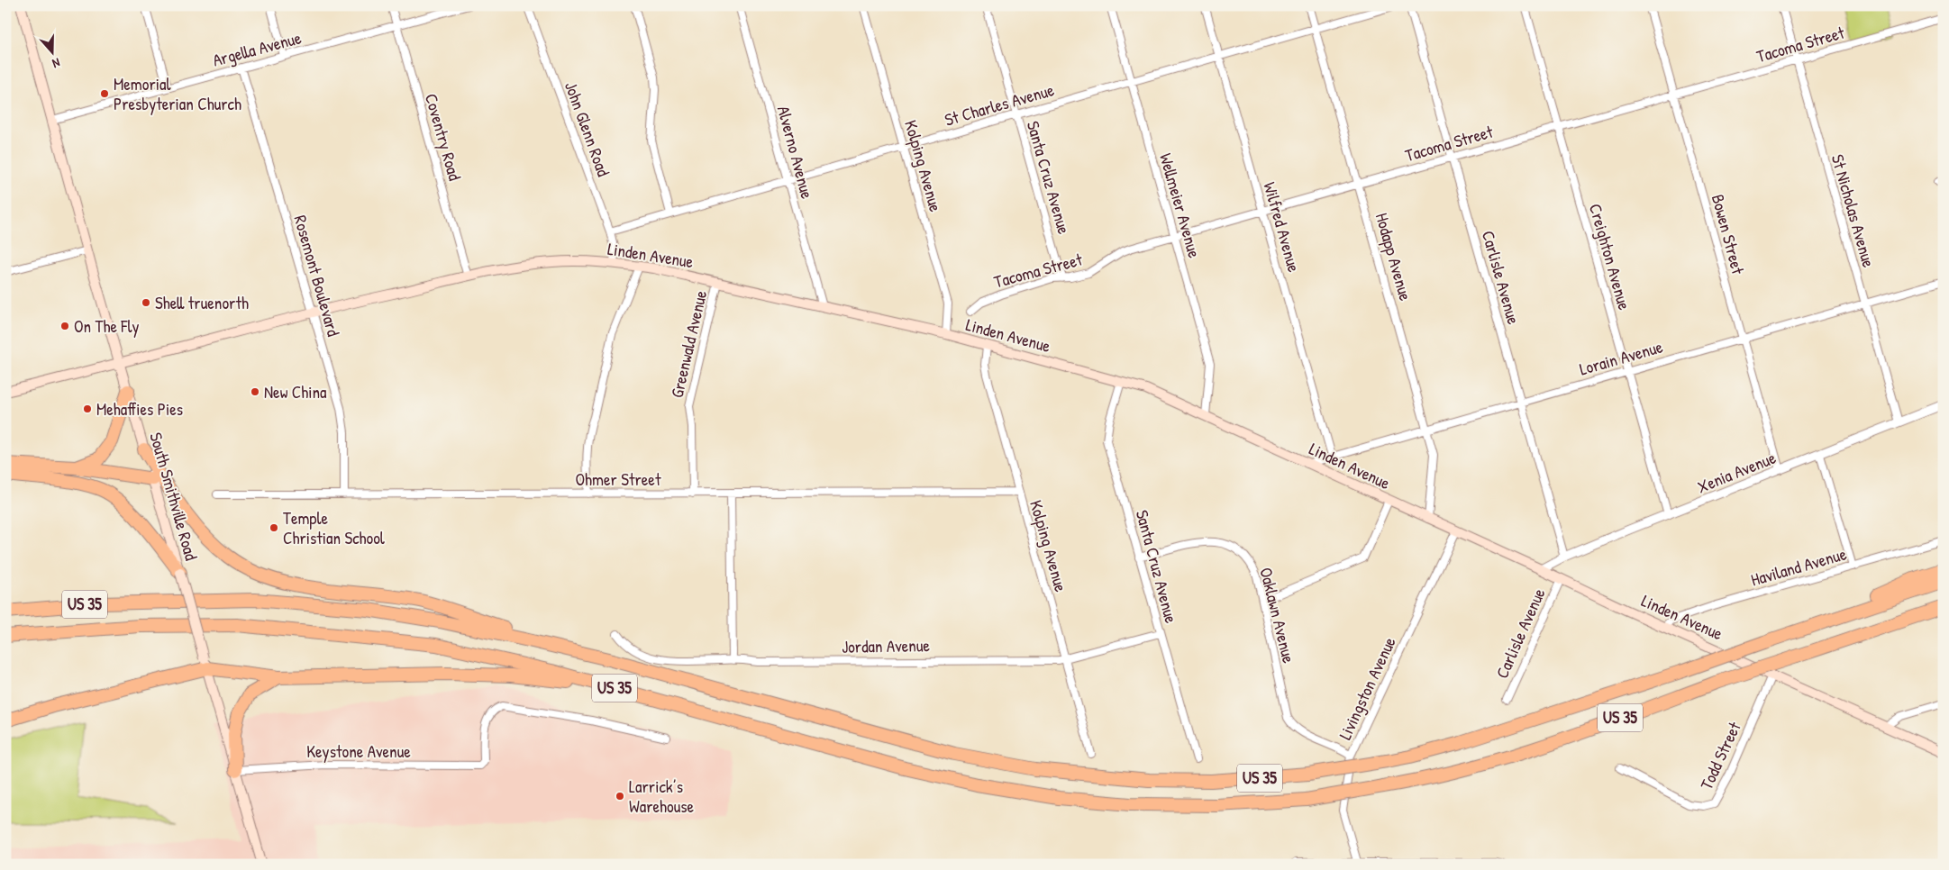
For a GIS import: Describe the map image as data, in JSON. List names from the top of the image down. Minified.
{"streets":{"highway":["US 35"],"main road":["Linden Avenue","South Smithville Road"],"street":["Tacoma Street","Argella Avenue","St Charles Avenue","John Glenn Road","Coventry Road","Alverno Avenue","Kolping Avenue","Santa Cruz Avenue","Wellmeier Avenue","St Nicholas Avenue","Wilfred Avenue","Bowen Street","Hodapp Avenue","Creighton Avenue","Rosemont Boulevard","Carlisle Avenue","Greenwald Avenue","Lorain Avenue","Xenia Avenue","Ohmer Street","Haviland Avenue","Oaklawn Avenue","Jordan Avenue","Livingston Avenue","Keystone Avenue","Todd Street"]},"crossings":[["Tacoma Street","Santa Cruz Avenue"],["Tacoma Street","Wellmeier Avenue"],["Tacoma Street","St Nicholas Avenue"],["Tacoma Street","Wilfred Avenue"],["Tacoma Street","Bowen Street"],["Tacoma Street","Hodapp Avenue"],["Tacoma Street","Creighton Avenue"],["Tacoma Street","Carlisle Avenue"],["Argella Avenue","Coventry Road"],["Argella Avenue","Rosemont Boulevard"],["Argella Avenue","South Smithville Road"],["St Charles Avenue","John Glenn Road"],["St Charles Avenue","Alverno Avenue"],["St Charles Avenue","Kolping Avenue"],["St Charles Avenue","Santa Cruz Avenue"],["St Charles Avenue","Wellmeier Avenue"],["St Charles Avenue","Wilfred Avenue"],["St Charles Avenue","Hodapp Avenue"],["John Glenn Road","Linden Avenue"],["Coventry Road","Linden Avenue"],["Alverno Avenue","Linden Avenue"],["Kolping Avenue","Linden Avenue"],["Kolping Avenue","Ohmer Street"],["Kolping Avenue","Jordan Avenue"],["Santa Cruz Avenue","Linden Avenue"],["Santa Cruz Avenue","Oaklawn Avenue"],["Santa Cruz Avenue","Jordan Avenue"],["Wellmeier Avenue","Linden Avenue"],["St Nicholas Avenue","Lorain Avenue"],["St Nicholas Avenue","Xenia Avenue"],["Wilfred Avenue","Lorain Avenue"],["Bowen Street","Lorain Avenue"],["Bowen Street","Xenia Avenue"],["Linden Avenue","Hodapp Avenue"],["Linden Avenue","Rosemont Boulevard"],["Linden Avenue","Carlisle Avenue"],["Linden Avenue","Greenwald Avenue"],["Linden Avenue","Lorain Avenue"],["Linden Avenue","Xenia Avenue"],["Linden Avenue","South Smithville Road"],["Linden Avenue","Haviland Avenue"],["Linden Avenue","Livingston Avenue"],["Linden Avenue","Todd Street"],["Hodapp Avenue","Lorain Avenue"],["Creighton Avenue","Lorain Avenue"],["Creighton Avenue","Xenia Avenue"],["Rosemont Boulevard","Ohmer Street"],["Carlisle Avenue","Lorain Avenue"],["Carlisle Avenue","Xenia Avenue"],["Greenwald Avenue","Ohmer Street"],["South Smithville Road","Keystone Avenue"],["Oaklawn Avenue","Livingston Avenue"]],"places":["Memorial Presbyterian Church","Shell truenorth","On The Fly","New China","Mehaffies Pies","Temple Christian School","Larrick’s Warehouse"],"north":"bottom"}
